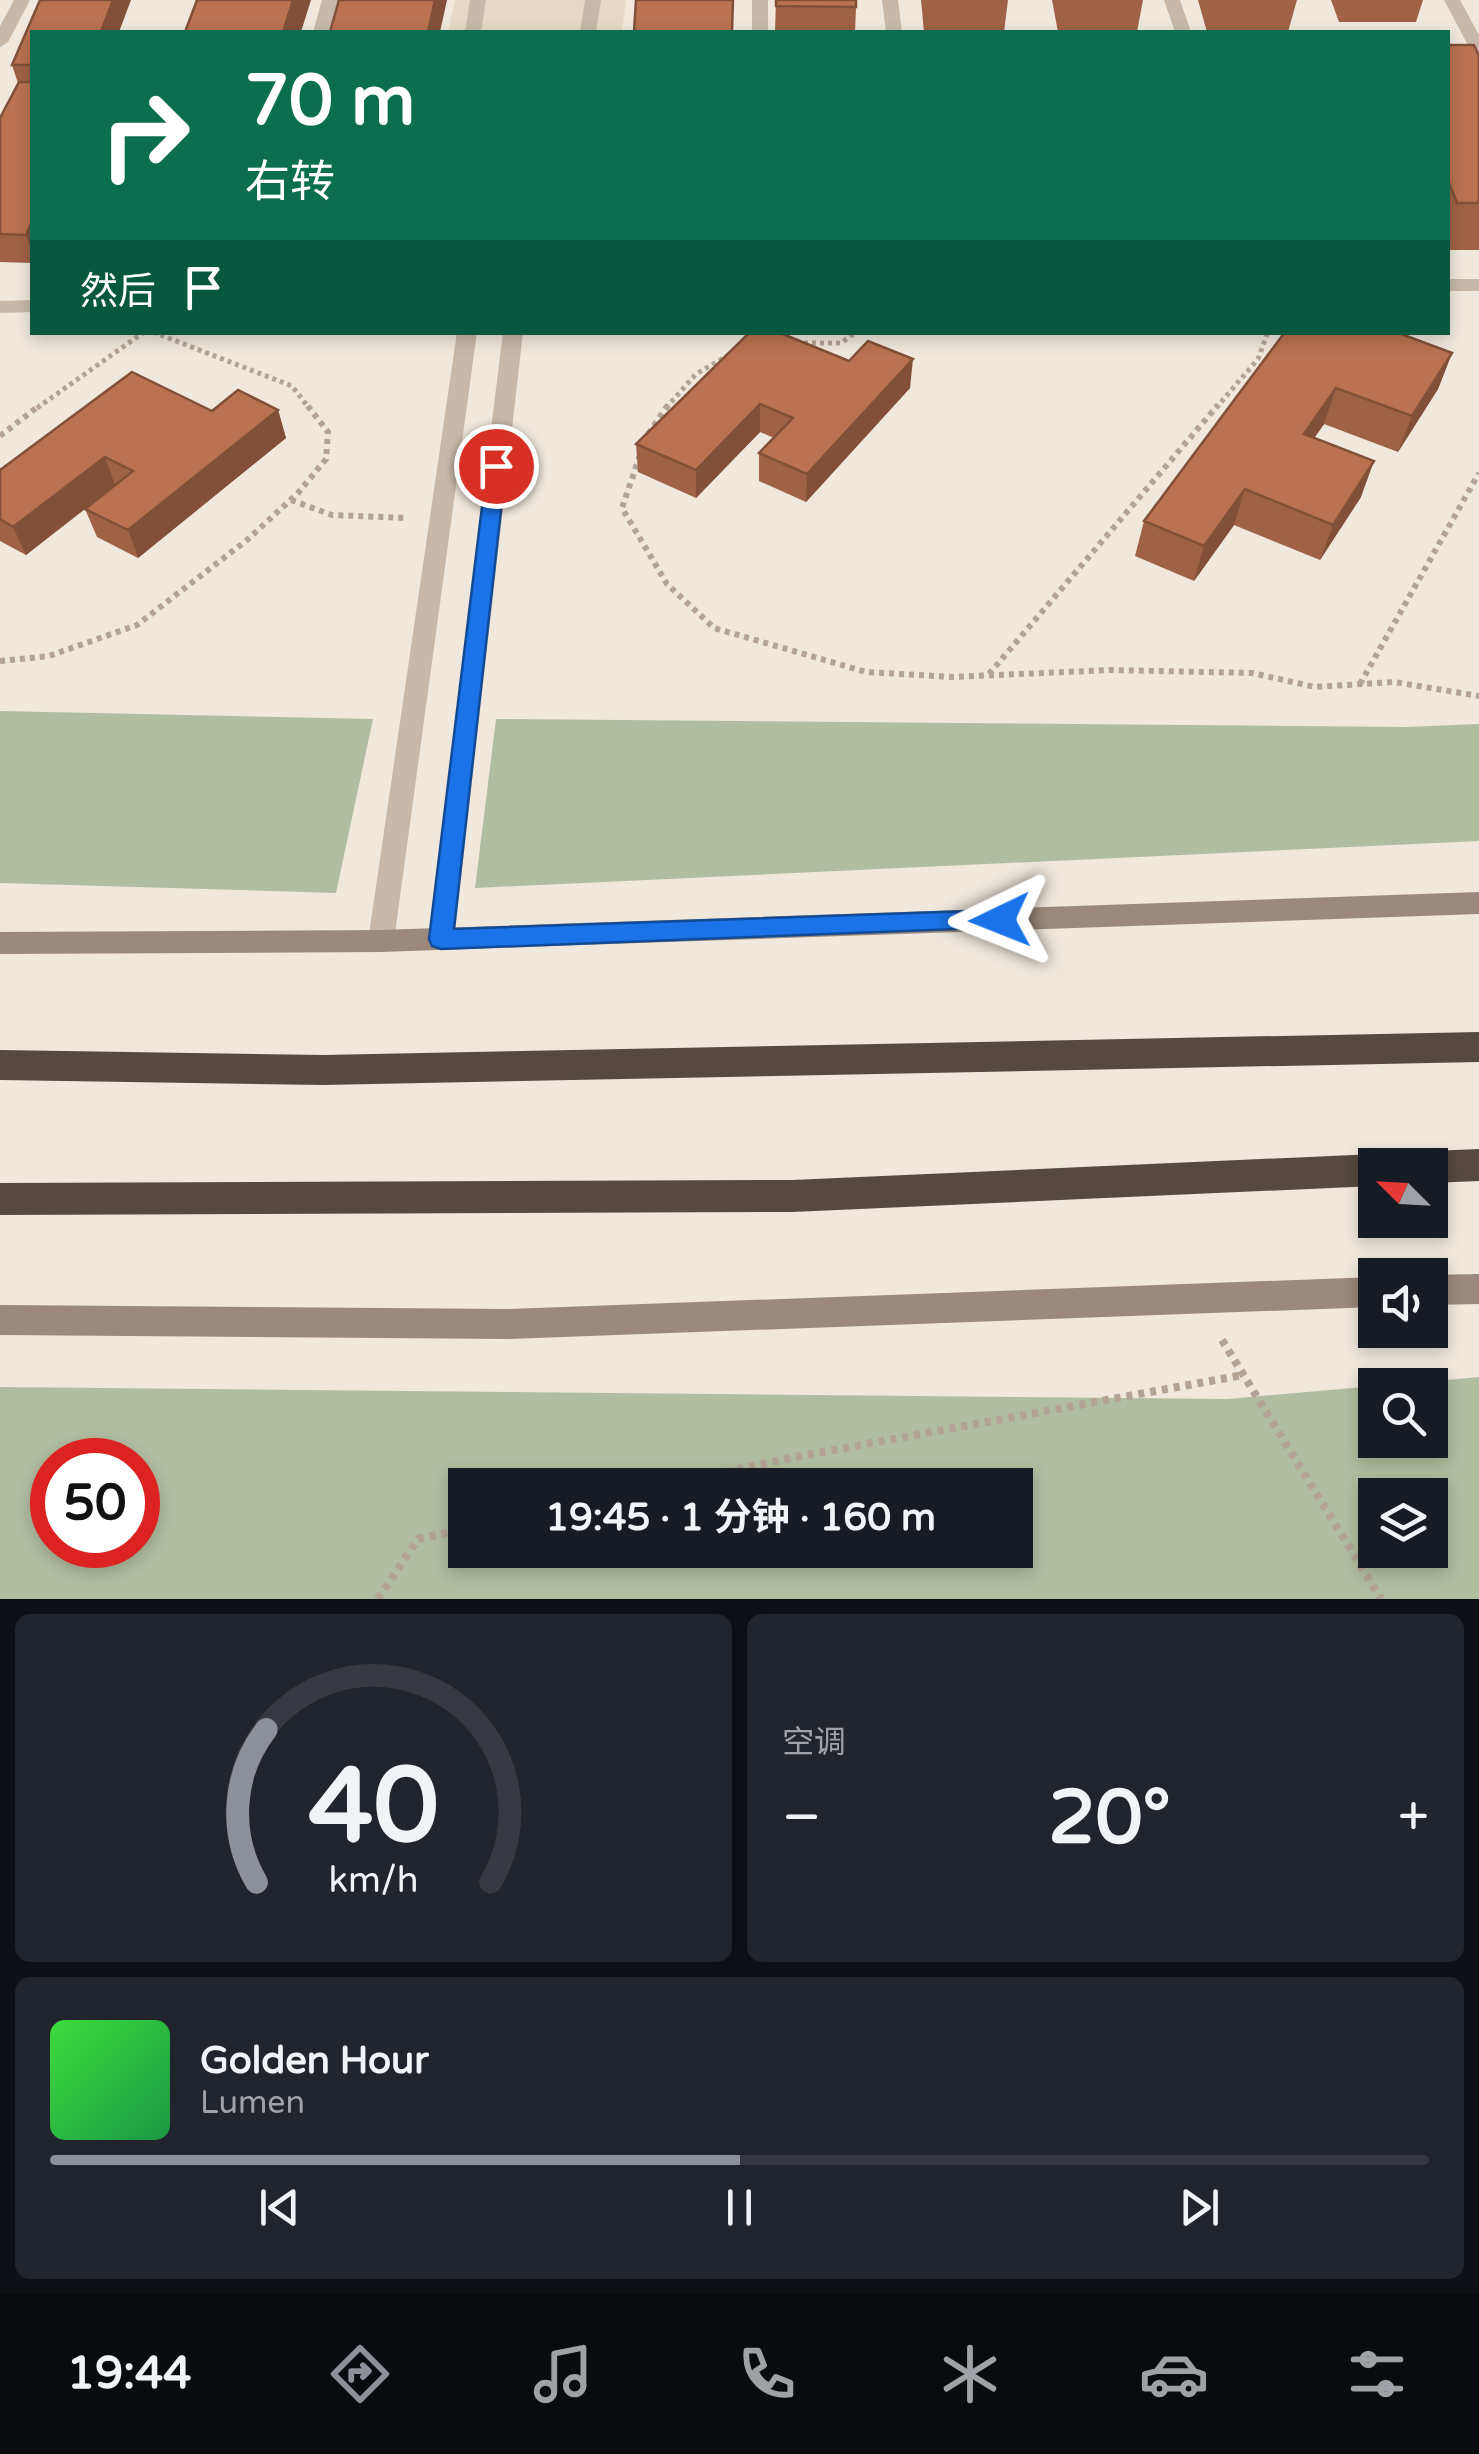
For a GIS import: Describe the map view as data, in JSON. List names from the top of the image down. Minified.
{"north":"top left","page":{"turn":["70 m","右转"],"then":"然后","limit":"50","trip":"19:45 · 1 分钟 · 160 m","tile":"空调","heat":["−","20°","+"],"song":["Golden Hour","Lumen"],"tabs":"19:44","gauge":["40","km/h"]}}
